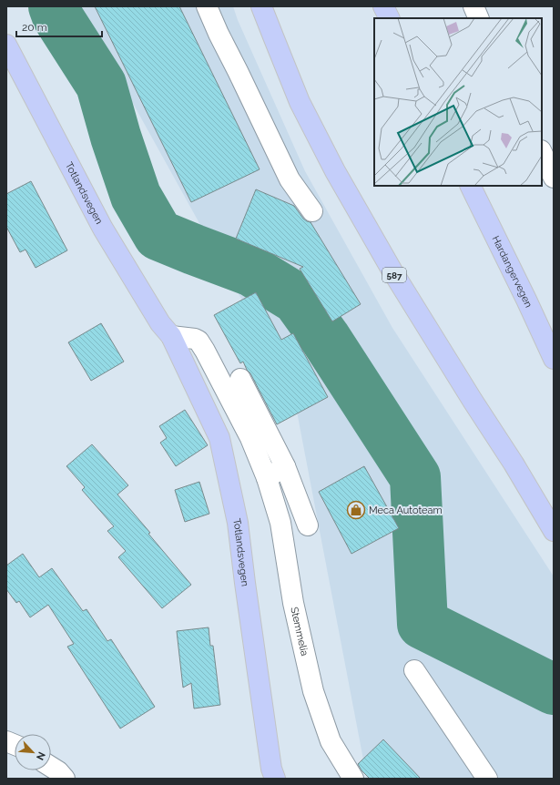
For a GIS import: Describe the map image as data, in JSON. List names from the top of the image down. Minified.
{"streets":{"main road":["Totlandsvegen","Hardangervegen","587"],"street":["Stemmelia"]},"places":{"shop":["Meca Autoteam"]},"scale_bar":"20 m","north":"bottom right"}
